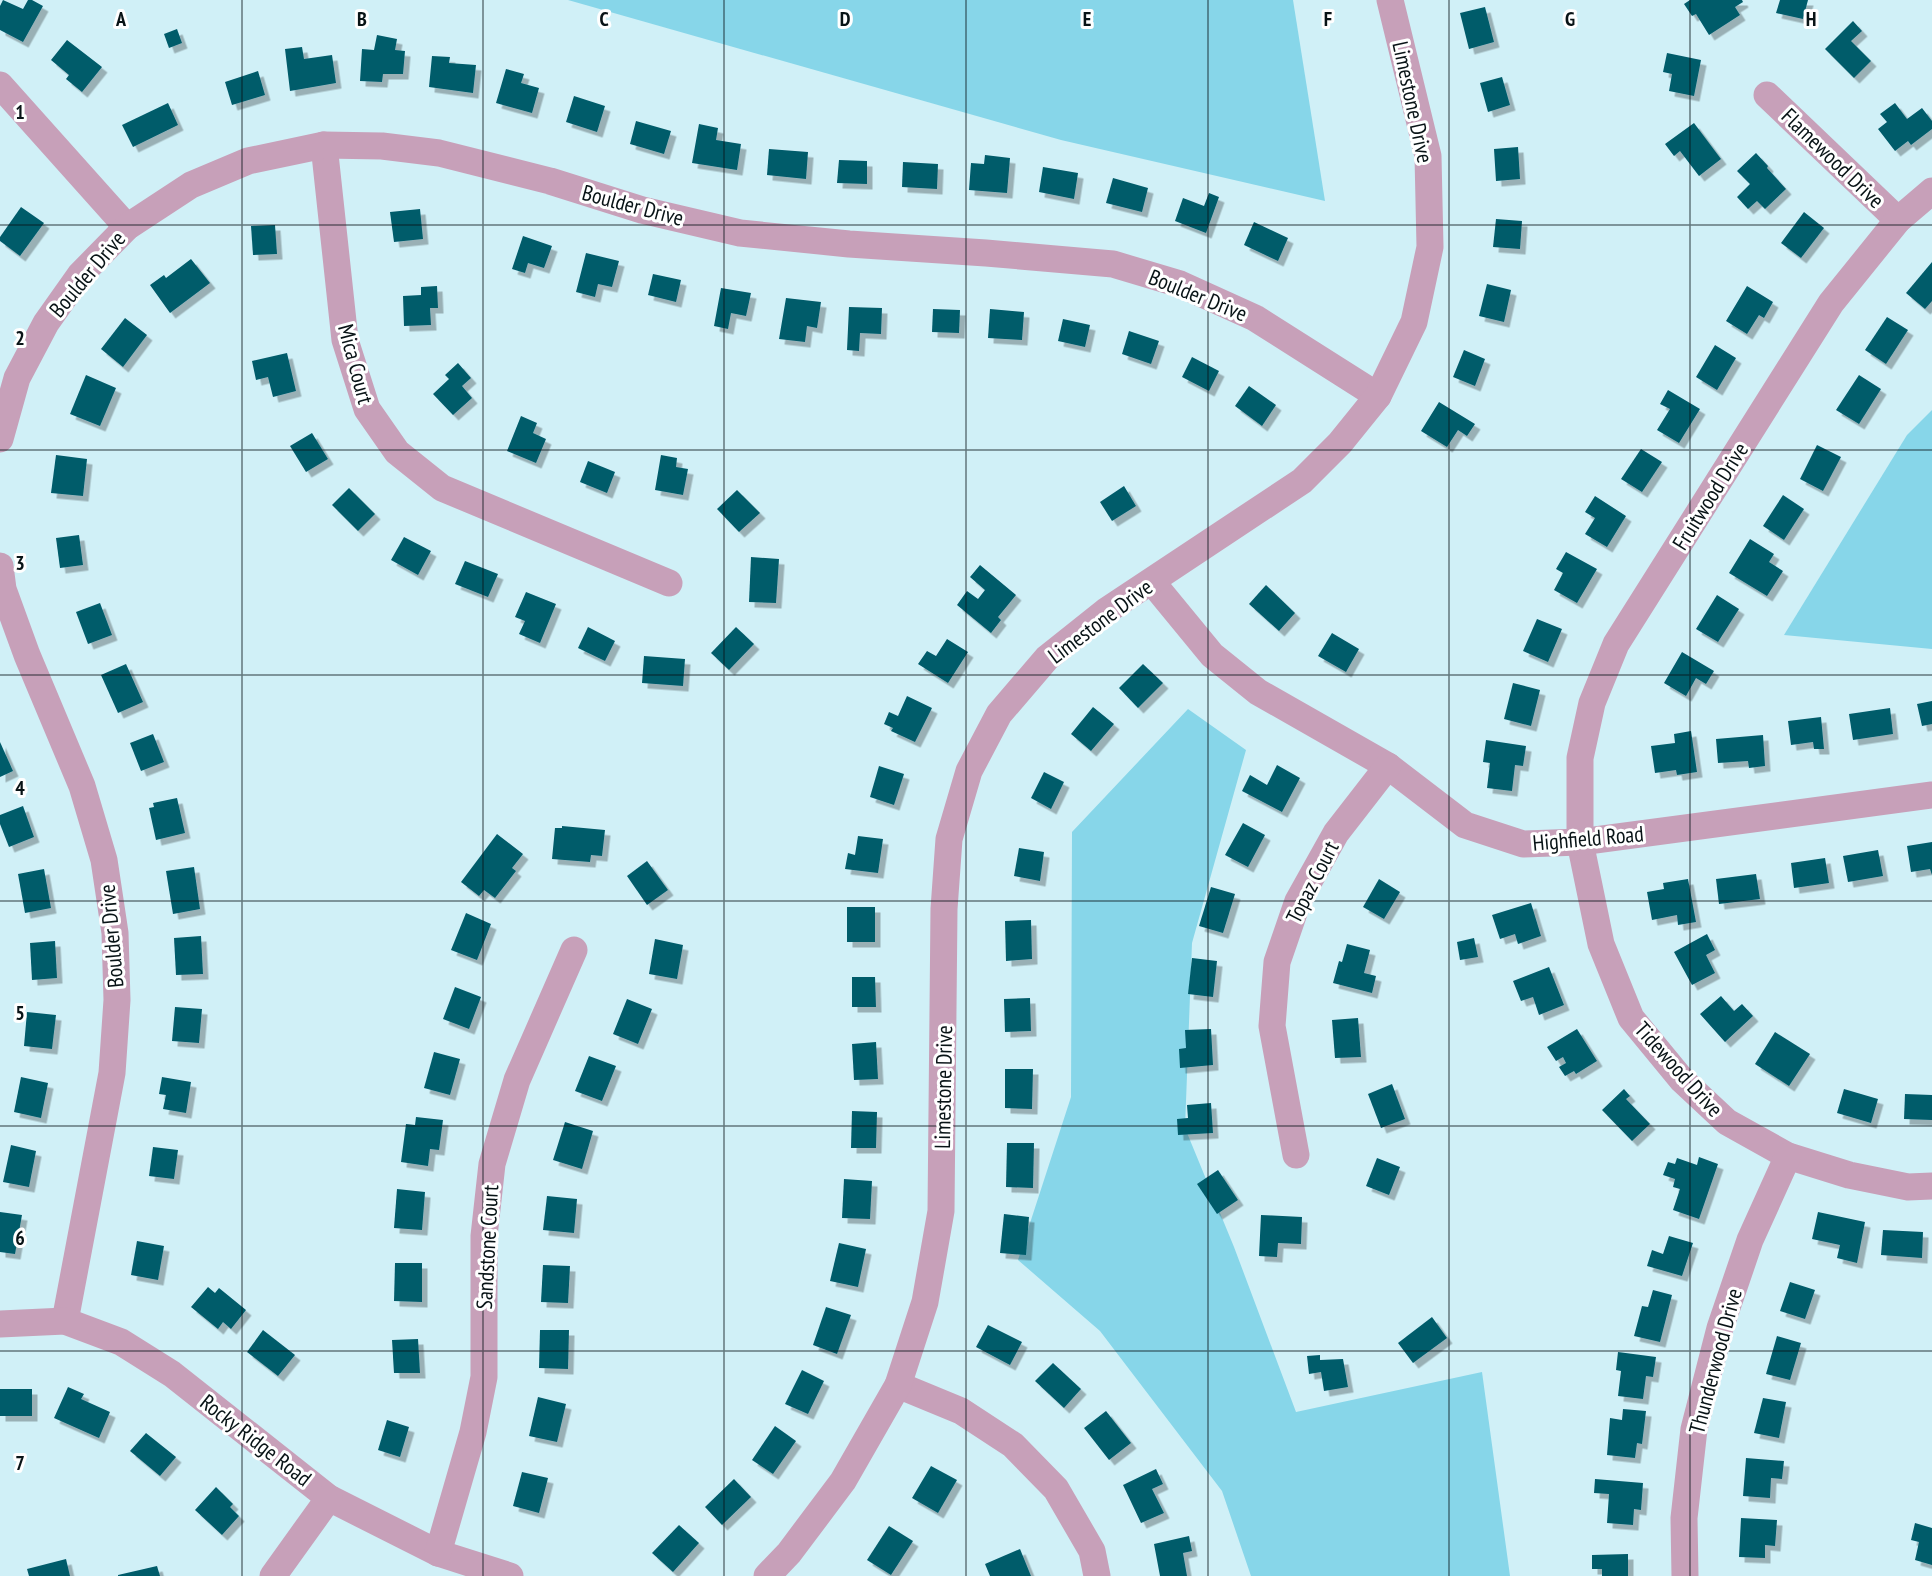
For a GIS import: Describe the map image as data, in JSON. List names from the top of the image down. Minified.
{"streets":{"street":["Limestone Drive","Flamewood Drive","Boulder Drive","Mica Court","Fruitwood Drive","Highfield Road","Topaz Court","Tidewood Drive","Sandstone Court","Thunderwood Drive","Rocky Ridge Road"]},"crossings":[["Limestone Drive","Boulder Drive"],["Limestone Drive","Highfield Road"],["Flamewood Drive","Fruitwood Drive"],["Boulder Drive","Mica Court"],["Boulder Drive","Rocky Ridge Road"],["Fruitwood Drive","Highfield Road"],["Fruitwood Drive","Tidewood Drive"],["Highfield Road","Topaz Court"],["Highfield Road","Tidewood Drive"],["Tidewood Drive","Thunderwood Drive"],["Sandstone Court","Rocky Ridge Road"]],"grid":{"columns":["A","B","C","D","E","F","G","H"],"rows":["1","2","3","4","5","6","7"]}}
